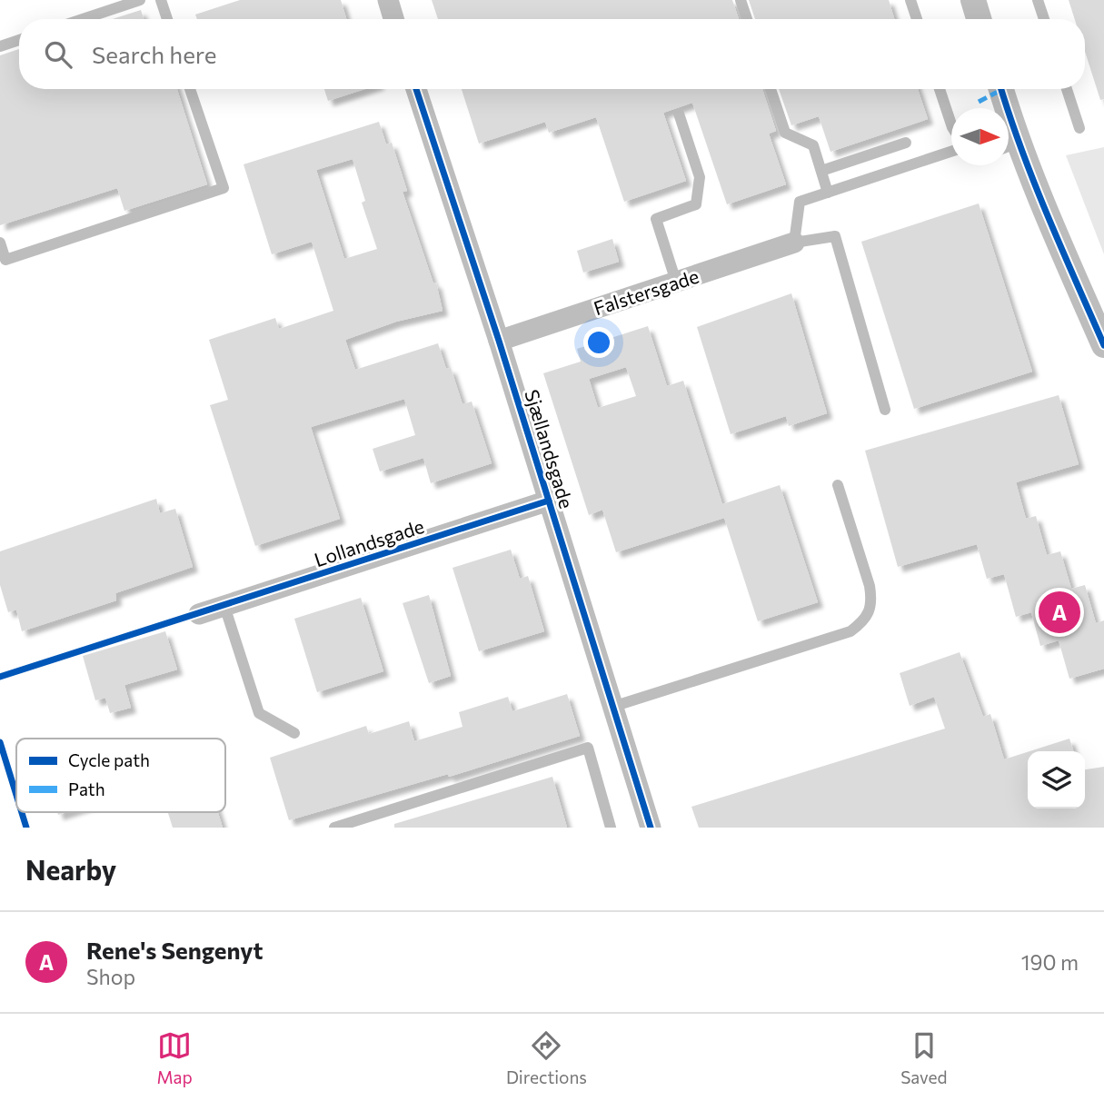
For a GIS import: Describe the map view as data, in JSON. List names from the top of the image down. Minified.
{"streets":{"street":["Falstersgade","Sjællandsgade","Lollandsgade"]},"crossings":[["Falstersgade","Sjællandsgade"],["Sjællandsgade","Lollandsgade"]],"legend":["Cycle path","Path"],"north":"right","page":{"search":"Search here","pins":"A","heading":"Nearby","list":[{"mark":"A","name":"Rene's Sengenyt","note":"Shop","value":"190 m"}],"nav":["Map","Directions","Saved"]}}
